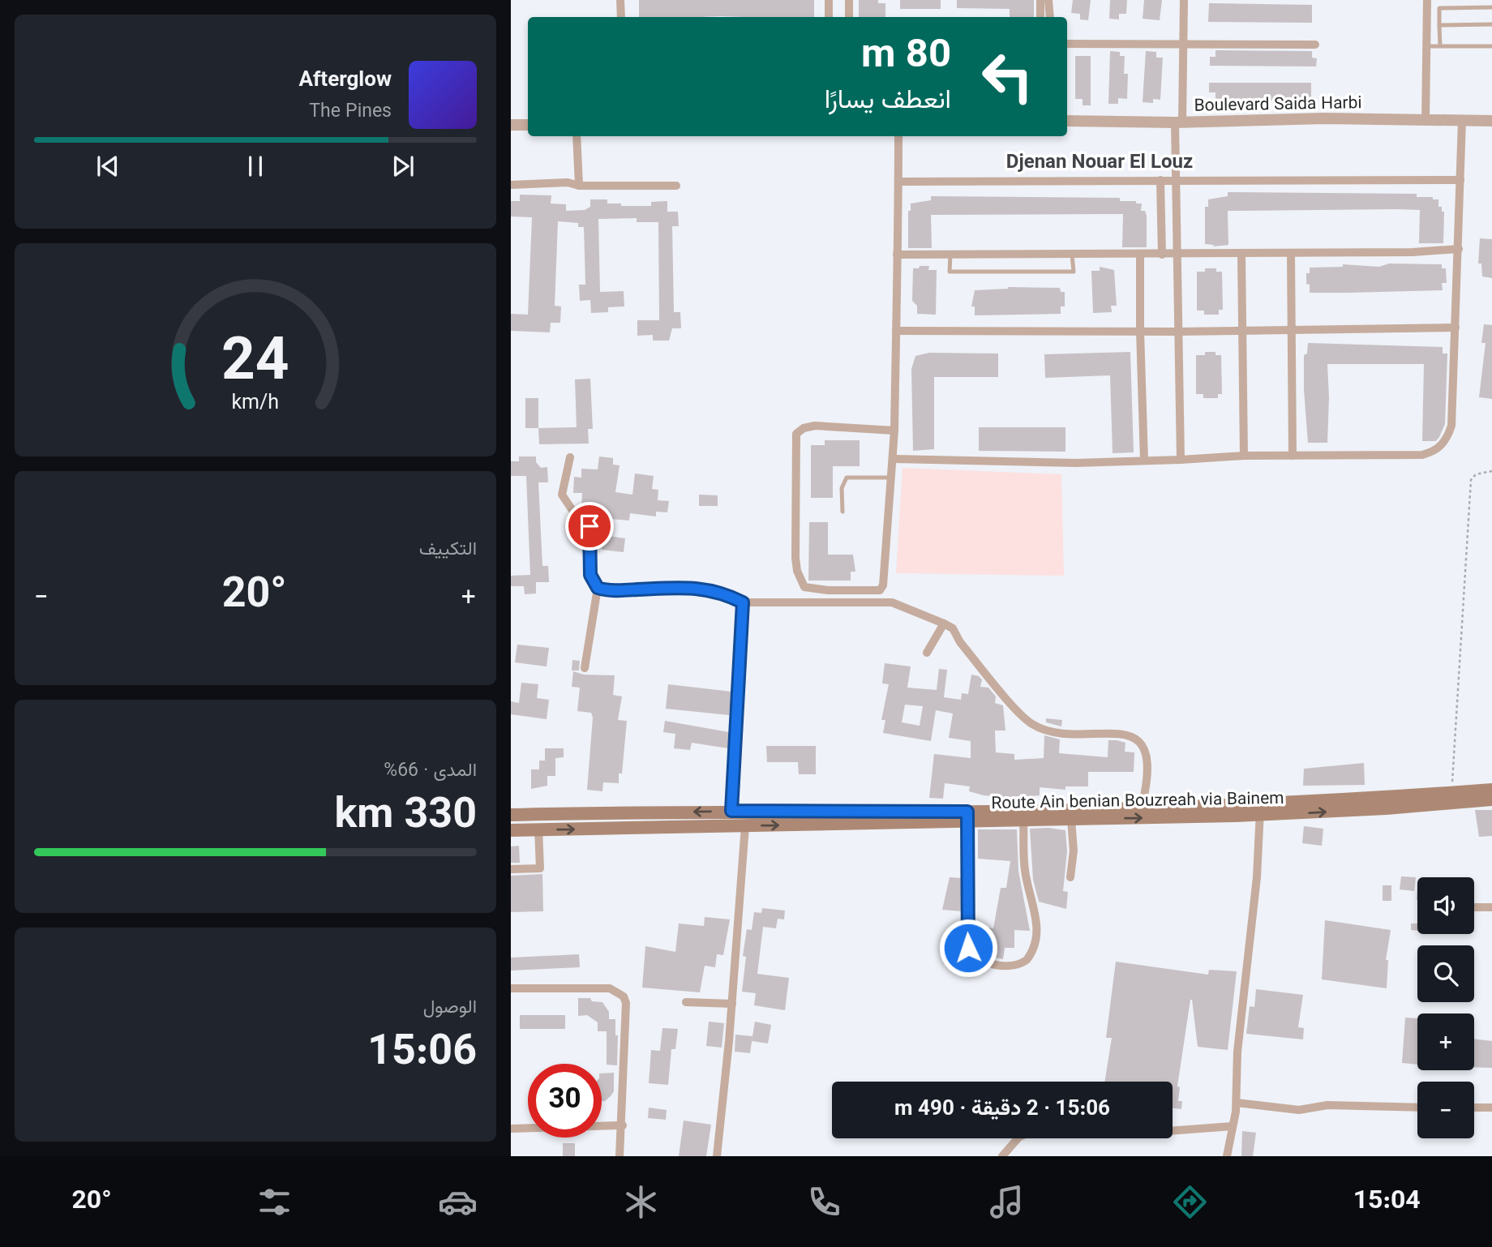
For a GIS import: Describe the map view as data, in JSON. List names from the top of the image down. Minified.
{"streets":{"main road":["Route Ain benian Bouzreah via Bainem"],"street":["Boulevard Saida Harbi"]},"districts":["Djenan Nouar El Louz"],"page":{"turn":["80 m","انعطف يسارًا"],"song":["Afterglow","The Pines"],"tile":["التكييف",["المدى · 66%","330 km"],["الوصول","15:06"]],"heat":["−","20°","+"],"map_buttons":["+","−"],"limit":"30","trip":"15:06 · 2 دقيقة · 490 m","tabs":["15:04","20°"],"gauge":["24","km/h"]}}
